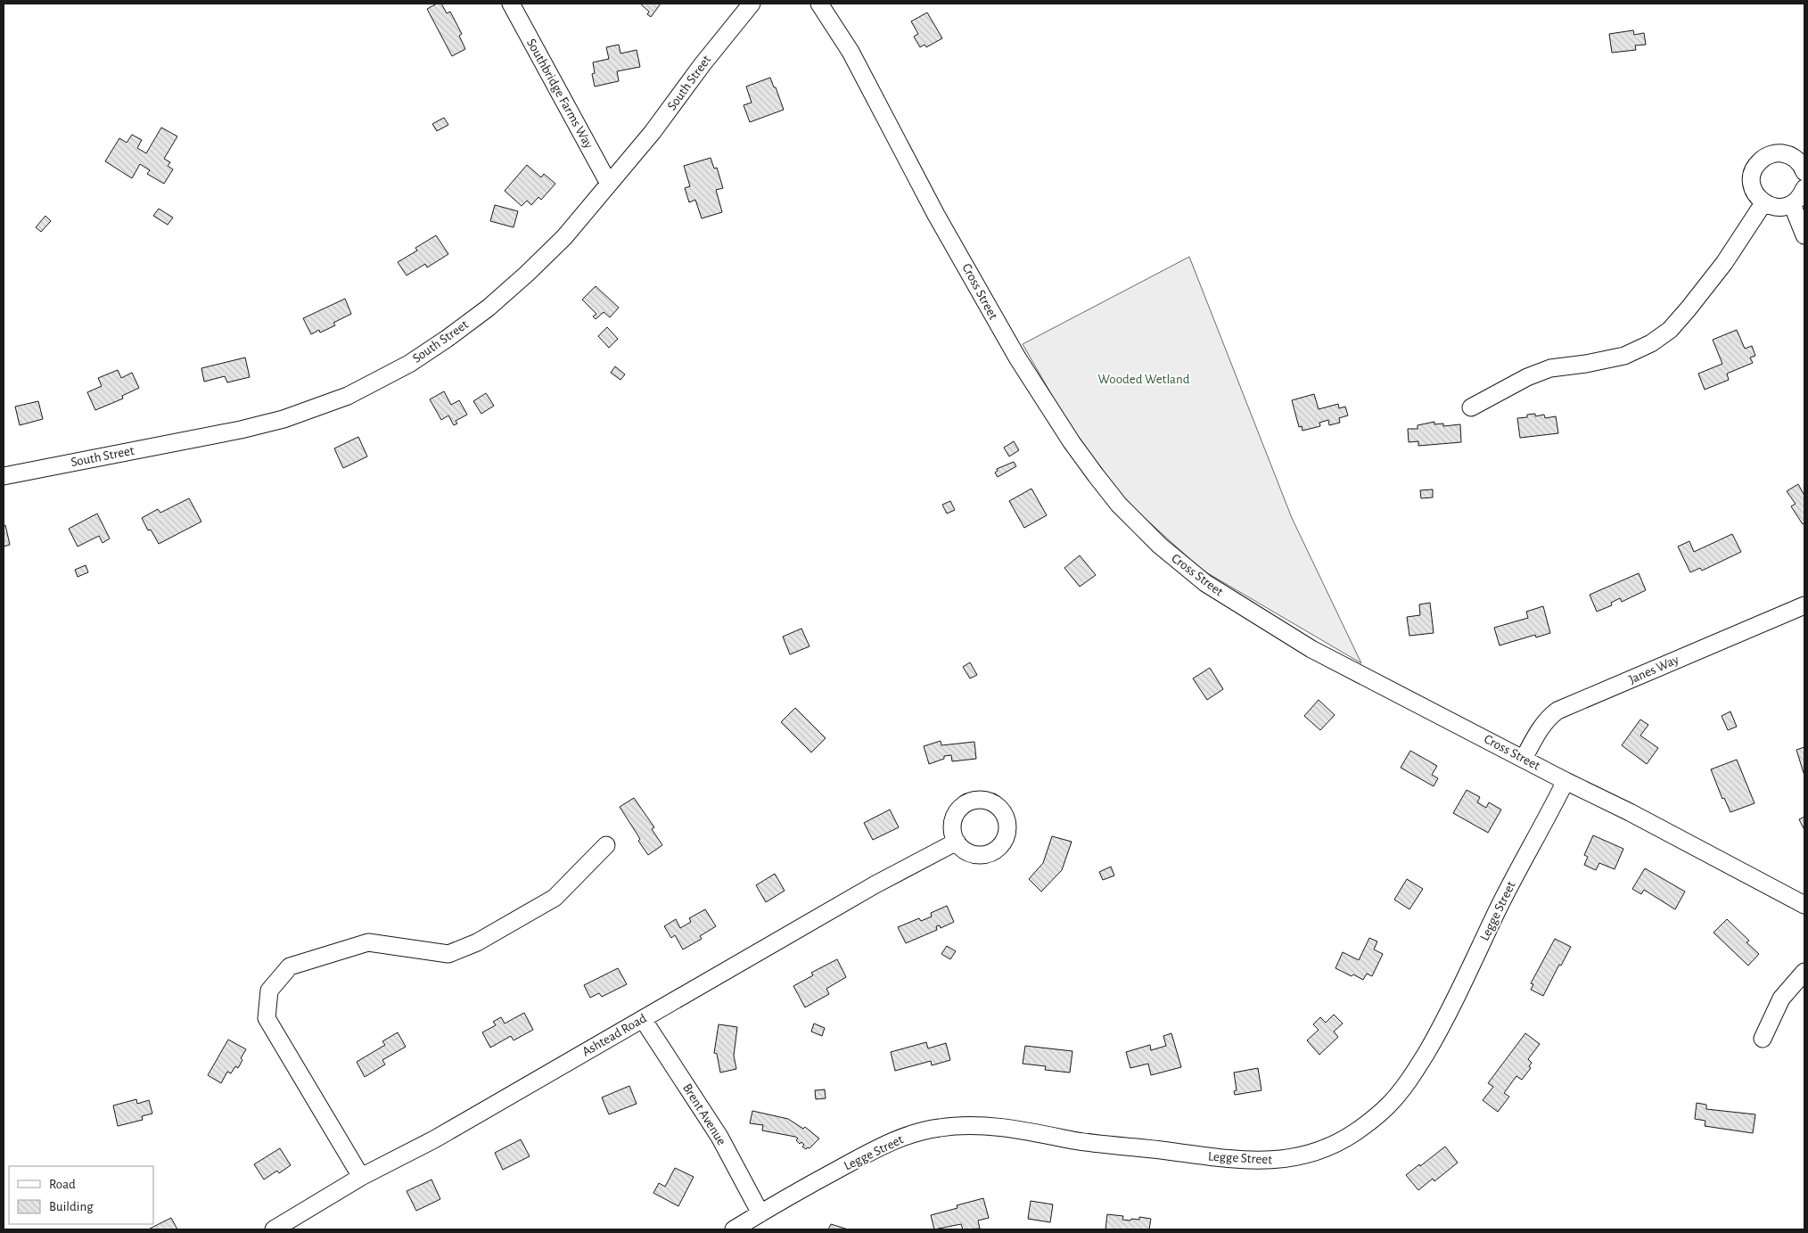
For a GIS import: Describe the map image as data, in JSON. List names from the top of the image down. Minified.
{"streets":{"street":["South Street","Southbridge Farms Way","Cross Street","Janes Way","Legge Street","Ashtead Road","Brent Avenue"]},"crossings":[["South Street","Southbridge Farms Way"],["Cross Street","Janes Way"],["Cross Street","Legge Street"],["Legge Street","Brent Avenue"],["Ashtead Road","Brent Avenue"]],"parks":["Wooded Wetland"],"legend":["Road","Building"]}
